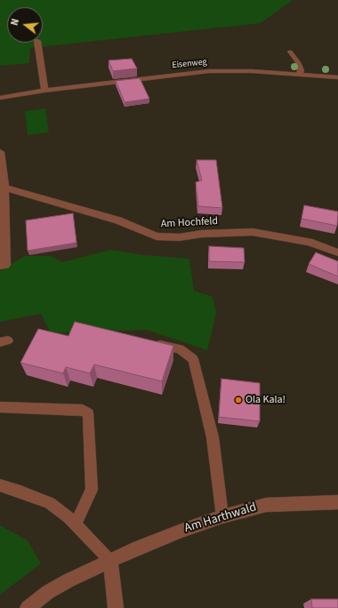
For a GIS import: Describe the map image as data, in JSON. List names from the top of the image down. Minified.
{"streets":{"street":["Eisenweg","Am Hochfeld","Am Harthwald"]},"places":["Ola Kala!"],"north":"left"}
